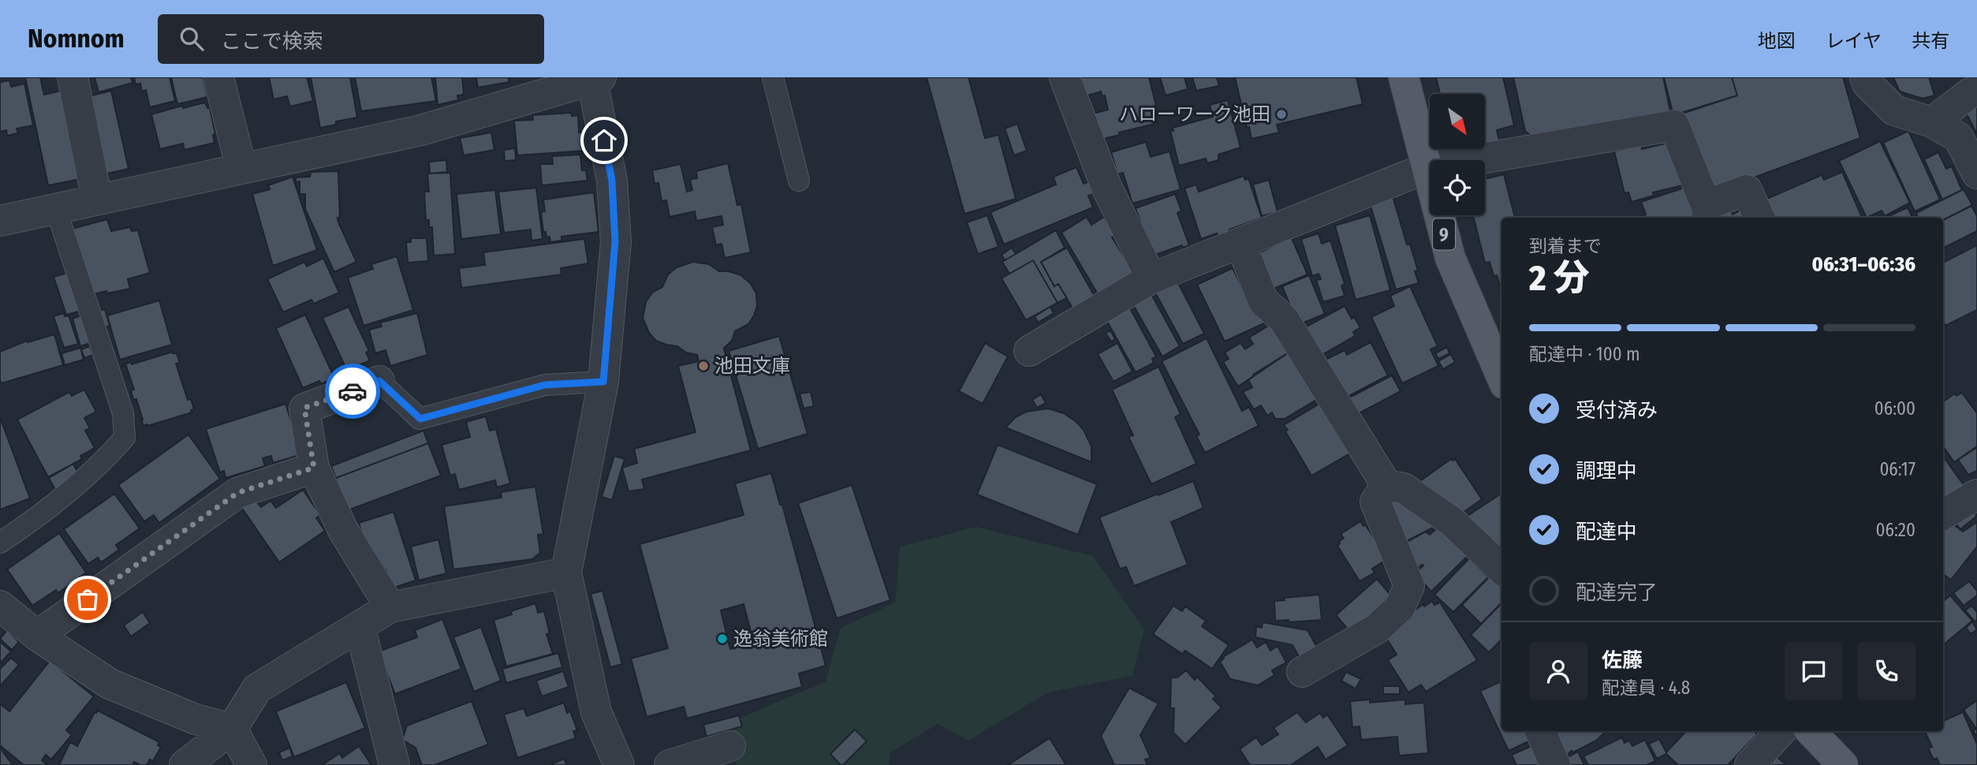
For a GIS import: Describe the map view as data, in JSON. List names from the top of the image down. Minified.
{"streets":{"main road":["9"]},"places":["ハローワーク池田","池田文庫","逸翁美術館"],"north":"bottom right","page":{"header":"Nomnom","search":"ここで検索","nav":["地図","レイヤ","共有"],"heading":["2 分","到着まで","06:31–06:36"],"panel":["佐藤","配達員 · 4.8"],"bar":"配達中 · 100 m","list":[["受付済み","06:00"],["調理中","06:17"],["配達中","06:20"],"配達完了"]}}
